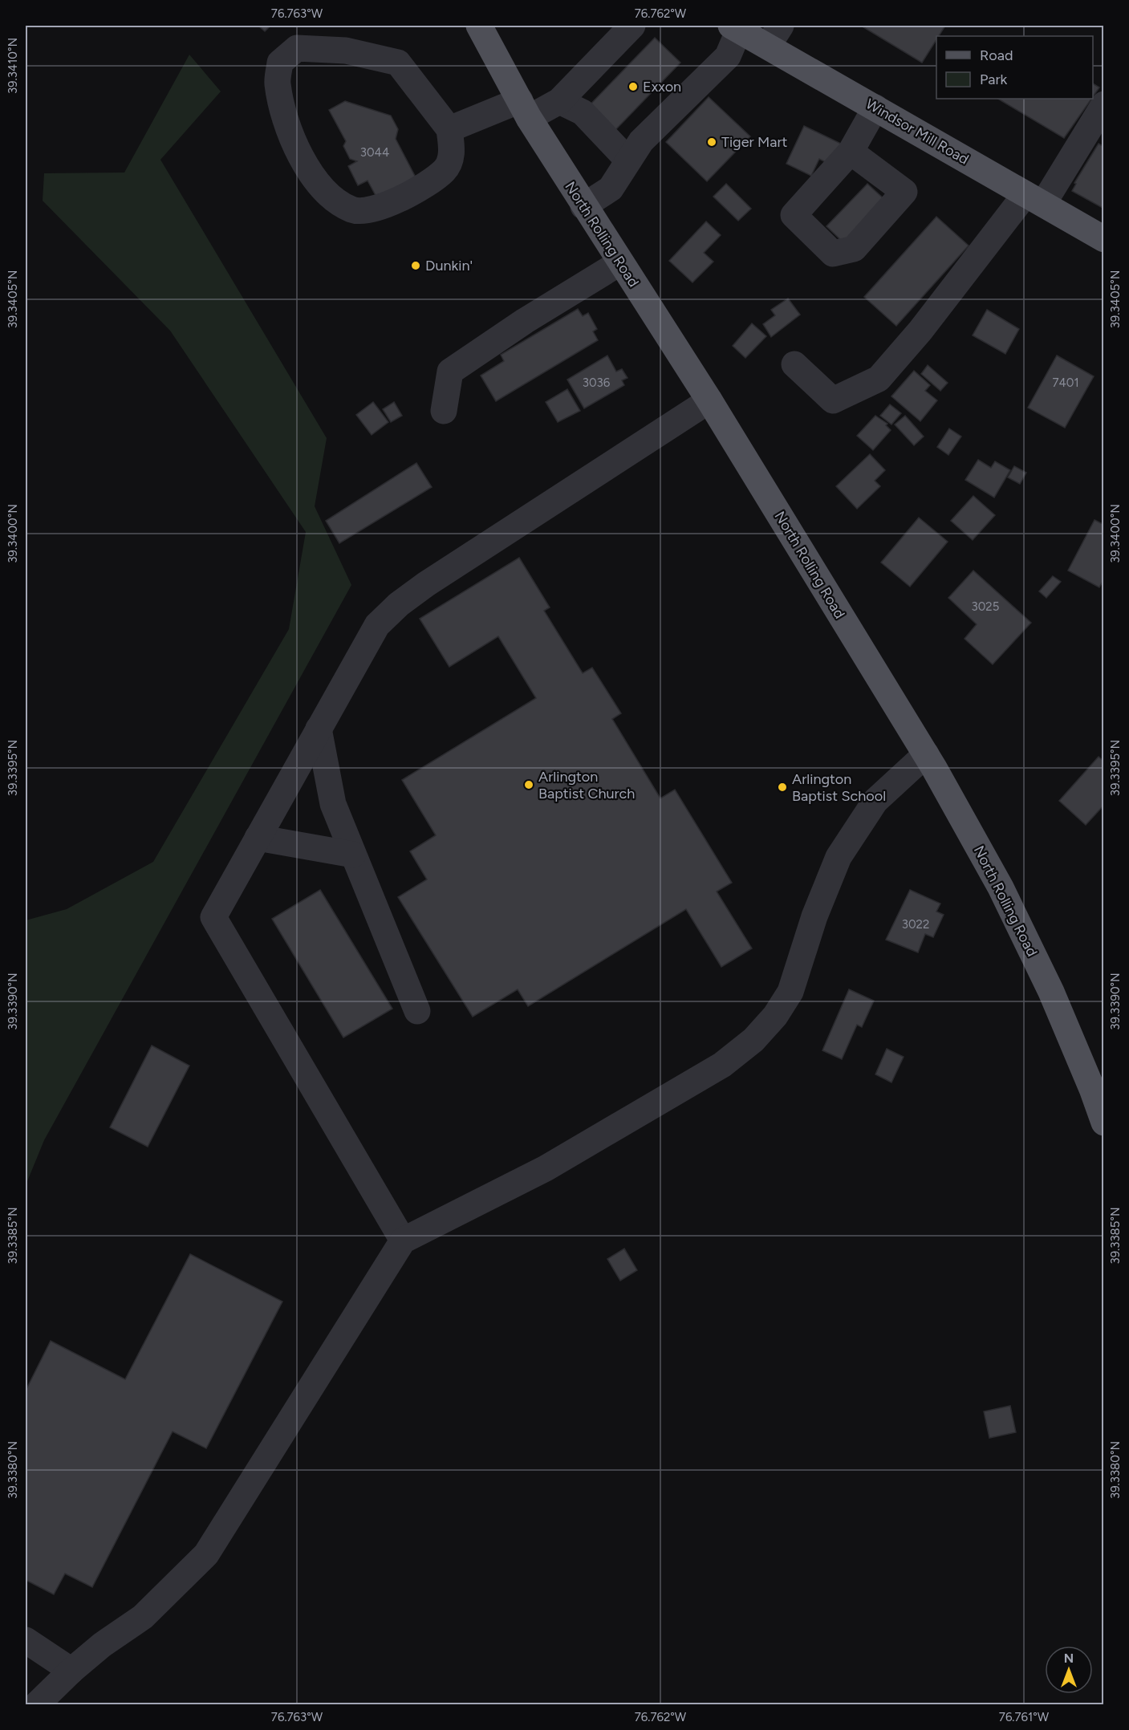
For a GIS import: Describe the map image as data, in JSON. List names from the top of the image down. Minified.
{"streets":{"main road":["Windsor Mill Road","North Rolling Road"]},"places":["Exxon","Tiger Mart","Dunkin'","Arlington Baptist Church","Arlington Baptist School"],"house_numbers":["3044","3036","7401","3025","3022"],"legend":["Road","Park"],"north":"top","coordinates":["76.763°W","76.762°W","39.3410°N","39.3405°N","39.3400°N","39.3395°N","39.3390°N","39.3385°N","39.3380°N","76.761°W"]}
